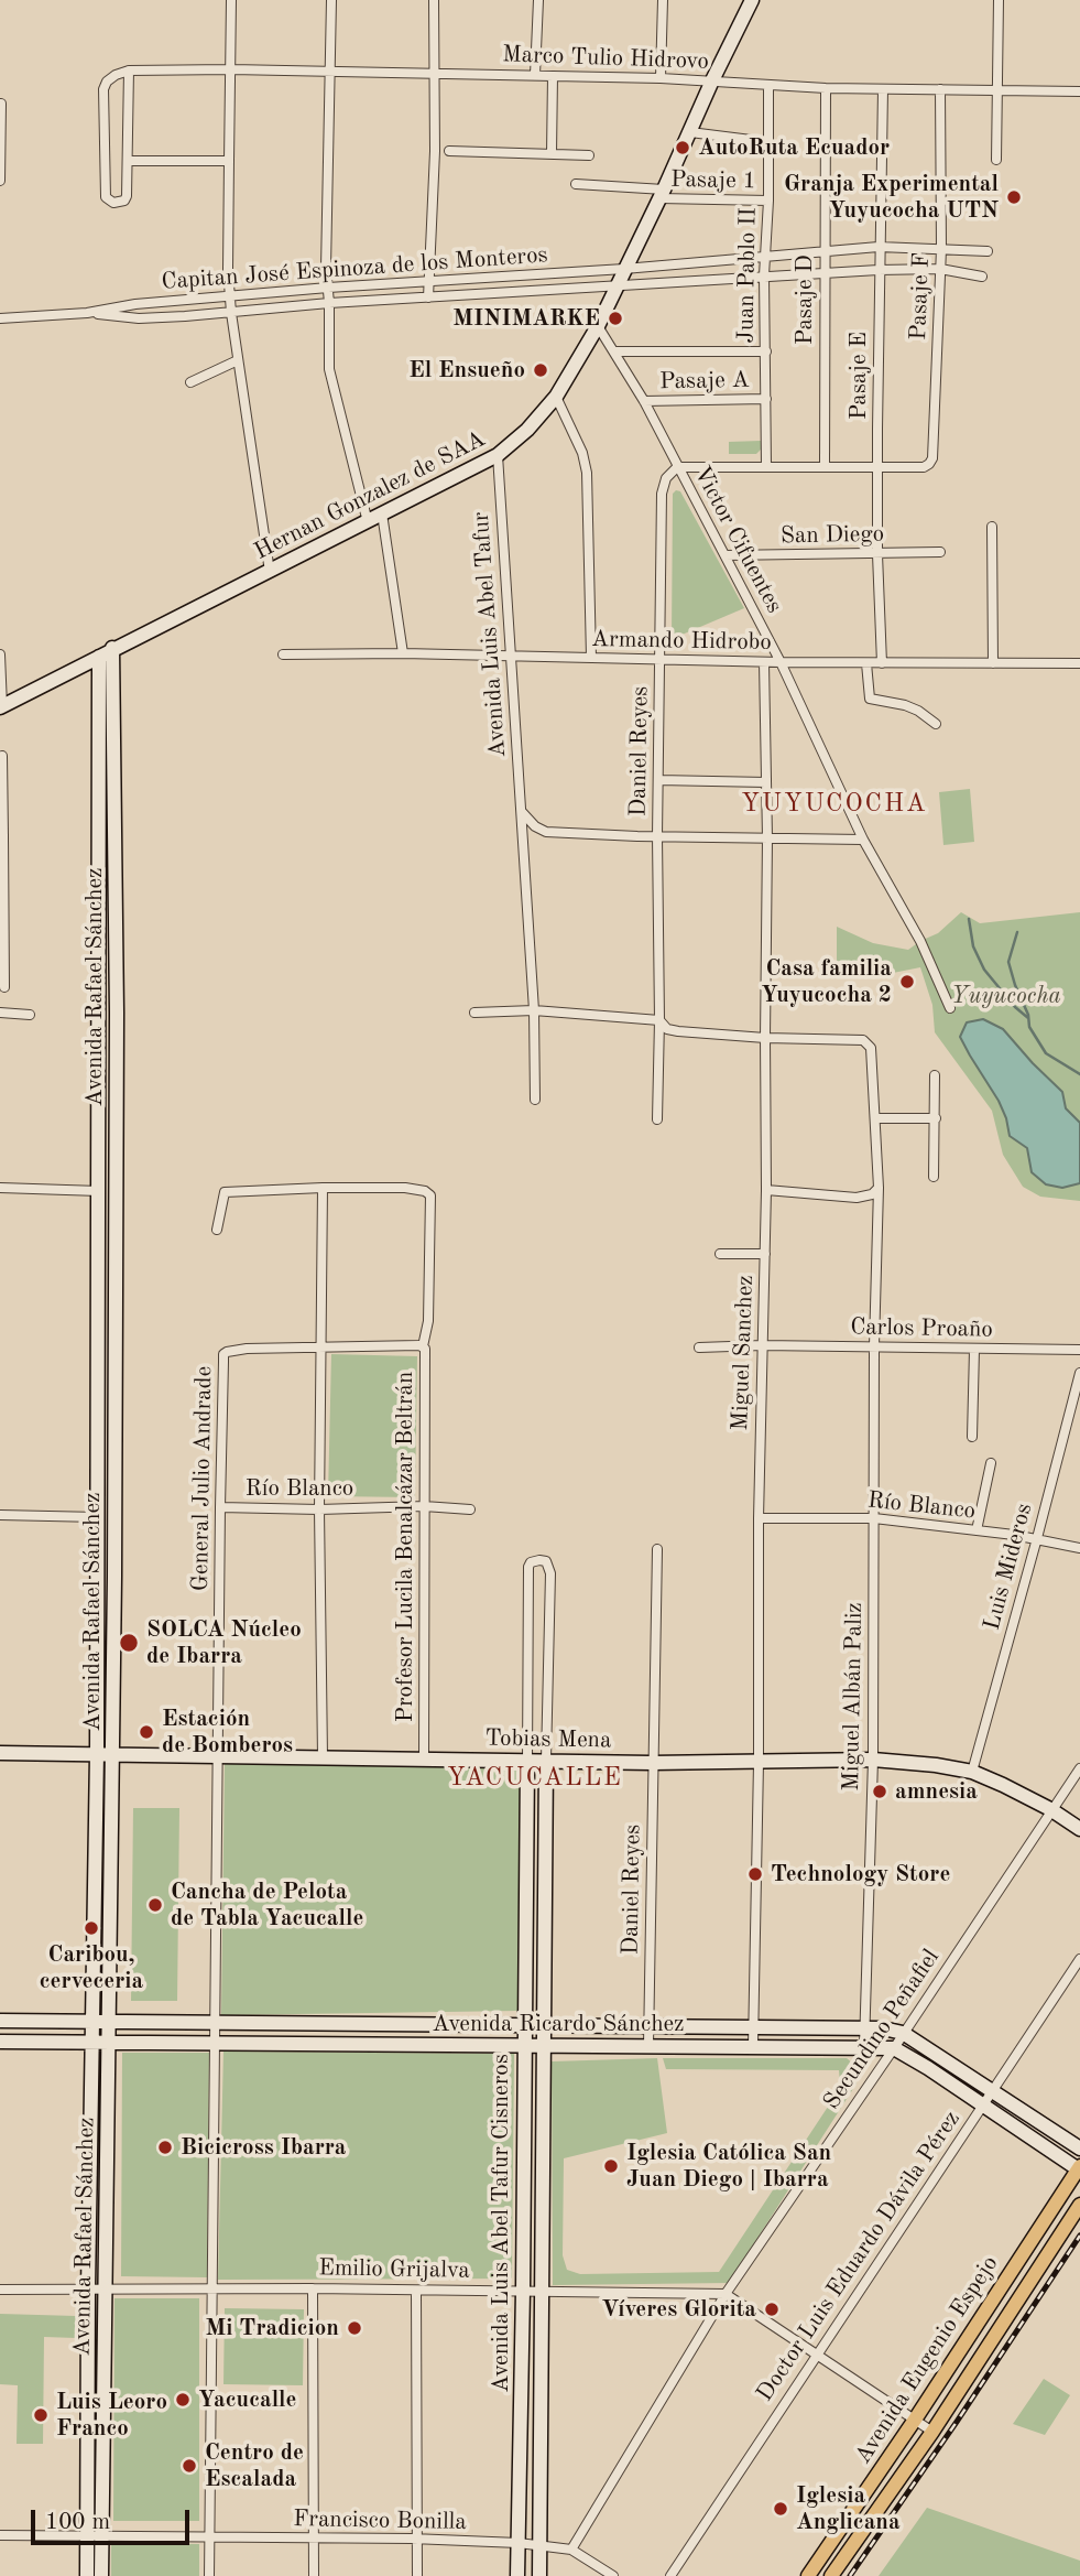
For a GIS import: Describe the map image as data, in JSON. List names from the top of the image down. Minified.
{"streets":{"main road":["Avenida Eugenio Espejo"],"street":["Marco Tulio Hidrovo","Pasaje 1","Capitan José Espinoza de los Monteros","Juan Pablo II","Pasaje F","Pasaje D","Pasaje E","Pasaje A","Hernan Gonzalez de SAA","San Diego","Victor Cifuentes","Avenida Luis Abel Tafur","Armando Hidrobo","Daniel Reyes","Avenida Rafael Sánchez","Carlos Proaño","Miguel Sanchez","General Julio Andrade","Río Blanco","Profesor Lucila Benalcázar Beltrán","Luis Mideros","Miguel Albán Paliz","Tobias Mena","Avenida Ricardo Sánchez","Secundino Peñafiel","Avenida Luis Abel Tafur Cisneros","Doctor Luis Eduardo Dávila Pérez","Emilio Grijalva","Francisco Bonilla"]},"crossings":[["Marco Tulio Hidrovo","Juan Pablo II"],["Marco Tulio Hidrovo","Pasaje F"],["Marco Tulio Hidrovo","Pasaje D"],["Marco Tulio Hidrovo","Pasaje E"],["Marco Tulio Hidrovo","Hernan Gonzalez de SAA"],["Pasaje 1","Juan Pablo II"],["Pasaje 1","Hernan Gonzalez de SAA"],["Capitan José Espinoza de los Monteros","Juan Pablo II"],["Capitan José Espinoza de los Monteros","Pasaje F"],["Capitan José Espinoza de los Monteros","Pasaje D"],["Capitan José Espinoza de los Monteros","Pasaje E"],["Capitan José Espinoza de los Monteros","Hernan Gonzalez de SAA"],["Juan Pablo II","Pasaje A"],["Pasaje F","Pasaje E"],["Pasaje E","San Diego"],["Pasaje E","Armando Hidrobo"],["Pasaje A","Victor Cifuentes"],["Hernan Gonzalez de SAA","Victor Cifuentes"],["Hernan Gonzalez de SAA","Avenida Luis Abel Tafur"],["Hernan Gonzalez de SAA","Avenida Rafael Sánchez"],["San Diego","Victor Cifuentes"],["Victor Cifuentes","Armando Hidrobo"],["Victor Cifuentes","Daniel Reyes"],["Avenida Luis Abel Tafur","Armando Hidrobo"],["Armando Hidrobo","Daniel Reyes"],["Armando Hidrobo","Miguel Sanchez"],["Daniel Reyes","Tobias Mena"],["Daniel Reyes","Avenida Ricardo Sánchez"],["Avenida Rafael Sánchez","Tobias Mena"],["Avenida Rafael Sánchez","Avenida Ricardo Sánchez"],["Avenida Rafael Sánchez","Emilio Grijalva"],["Avenida Rafael Sánchez","Francisco Bonilla"],["Carlos Proaño","Miguel Sanchez"],["Carlos Proaño","Miguel Albán Paliz"],["Miguel Sanchez","Río Blanco"],["Miguel Sanchez","Miguel Albán Paliz"],["Miguel Sanchez","Tobias Mena"],["Miguel Sanchez","Avenida Ricardo Sánchez"],["General Julio Andrade","Río Blanco"],["General Julio Andrade","Tobias Mena"],["General Julio Andrade","Avenida Ricardo Sánchez"],["General Julio Andrade","Emilio Grijalva"],["General Julio Andrade","Francisco Bonilla"],["Río Blanco","Profesor Lucila Benalcázar Beltrán"],["Río Blanco","Luis Mideros"],["Río Blanco","Miguel Albán Paliz"],["Profesor Lucila Benalcázar Beltrán","Tobias Mena"],["Luis Mideros","Tobias Mena"],["Miguel Albán Paliz","Tobias Mena"],["Miguel Albán Paliz","Avenida Ricardo Sánchez"],["Tobias Mena","Secundino Peñafiel"],["Tobias Mena","Avenida Luis Abel Tafur Cisneros"],["Avenida Ricardo Sánchez","Secundino Peñafiel"],["Avenida Ricardo Sánchez","Avenida Luis Abel Tafur Cisneros"],["Avenida Ricardo Sánchez","Doctor Luis Eduardo Dávila Pérez"],["Avenida Ricardo Sánchez","Avenida Eugenio Espejo"],["Secundino Peñafiel","Emilio Grijalva"],["Secundino Peñafiel","Francisco Bonilla"],["Avenida Luis Abel Tafur Cisneros","Emilio Grijalva"],["Avenida Luis Abel Tafur Cisneros","Francisco Bonilla"]],"districts":["YUYUCOCHA","YACUCALLE"],"parks":["Yuyucocha"],"places":["AutoRuta Ecuador","Granja Experimental Yuyucocha UTN","MINIMARKE","El Ensueño","Casa familia Yuyucocha 2","SOLCA Núcleo de Ibarra","Estación de Bomberos","amnesia","Technology Store","Cancha de Pelota de Tabla Yacucalle","Caribou, cerveceria","Bicicross Ibarra","Iglesia Católica San Juan Diego | Ibarra","Víveres Glorita","Mi Tradicion","Yacucalle","Luis Leoro Franco","Centro de Escalada","Iglesia Anglicana"],"scale_bar":"100 m"}
